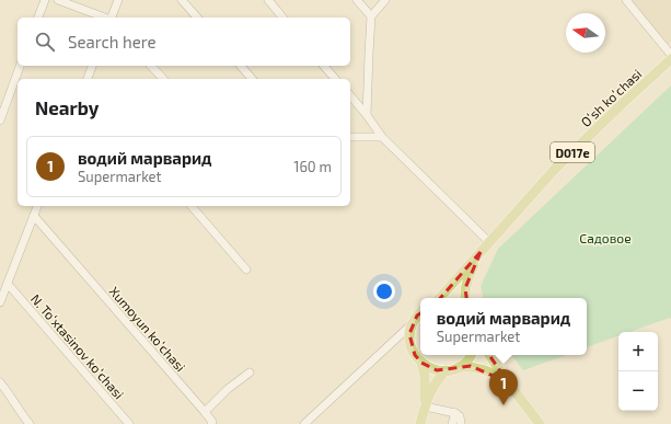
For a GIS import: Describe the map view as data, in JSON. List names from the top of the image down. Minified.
{"streets":{"main road":["Oʻsh koʻchasi","D017e"],"street":["Xumoyun koʻchasi","N. Toʻxtasinov koʻchasi"]},"crossings":[["Oʻsh koʻchasi","D017e"]],"parks":["Садовое"],"north":"left","page":{"search":"Search here","heading":"Nearby","list":[{"mark":"1","name":"водий марварид","note":"Supermarket","value":"160 m"}],"popup":["водий марварид","Supermarket"],"map_buttons":["+","−"],"pins":"1"}}
